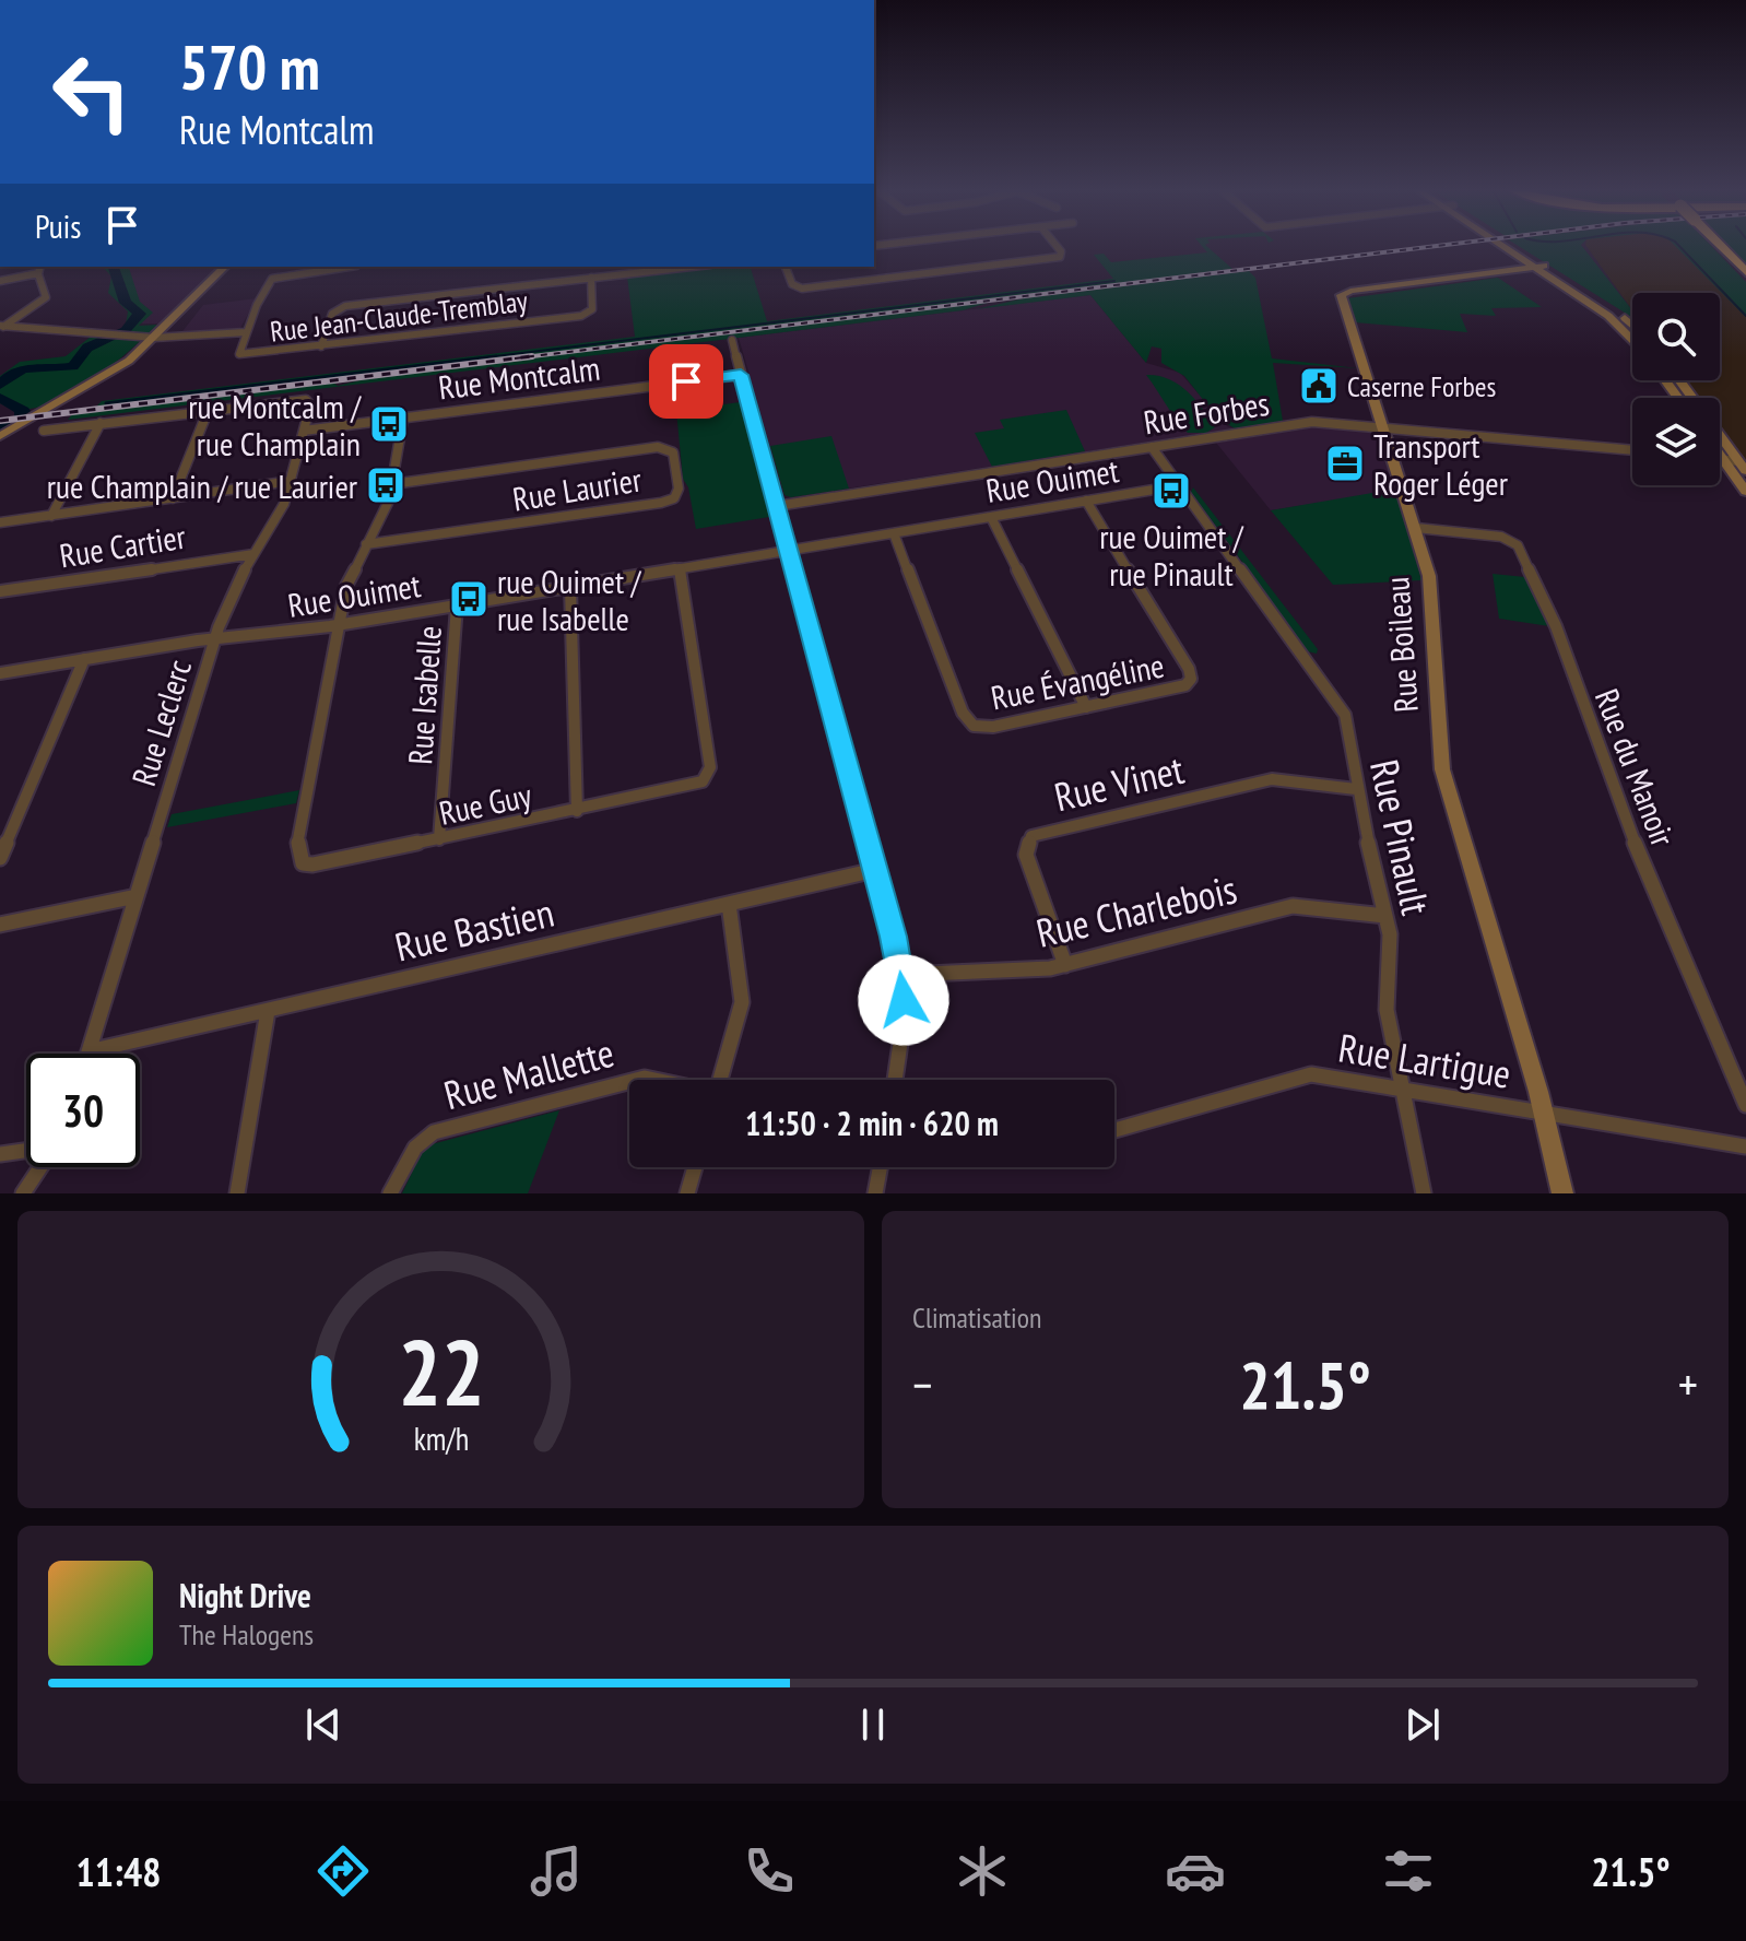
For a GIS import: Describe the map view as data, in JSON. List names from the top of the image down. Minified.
{"streets":{"main road":["Rue Boileau"],"street":["Rue Jean-Claude-Tremblay","Rue Montcalm","Rue Forbes","Rue Ouimet","Rue Laurier","Rue Cartier","Rue Évangéline","Rue Isabelle","Rue Leclerc","Rue du Manoir","Rue Vinet","Rue Guy","Rue Pinault","Rue Charlebois","Rue Bastien","Rue Lartigue","Rue Mallette"]},"crossings":[["Rue Montcalm","Rue Leclerc"],["Rue Forbes","Rue Boileau"],["Rue Forbes","Rue Pinault"],["Rue Ouimet","Rue Évangéline"],["Rue Ouimet","Rue Isabelle"],["Rue Ouimet","Rue Leclerc"],["Rue Ouimet","Rue Guy"],["Rue Ouimet","Rue Pinault"],["Rue Cartier","Rue Leclerc"],["Rue Boileau","Rue du Manoir"],["Rue Boileau","Rue Lartigue"],["Rue Isabelle","Rue Guy"],["Rue Leclerc","Rue Bastien"],["Rue Vinet","Rue Pinault"],["Rue Vinet","Rue Charlebois"],["Rue Pinault","Rue Charlebois"],["Rue Pinault","Rue Lartigue"]],"places":{"public building":["Caserne Forbes"],"bus stop":["rue Montcalm / rue Champlain","rue Champlain / rue Laurier","rue Ouimet / rue Pinault","rue Ouimet / rue Isabelle"],"office":["Transport Roger Léger"]},"page":{"turn":["570 m","Rue Montcalm"],"then":"Puis","limit":"30","trip":"11:50 · 2 min · 620 m","tile":"Climatisation","heat":["−","21.5°","+"],"song":["Night Drive","The Halogens"],"tabs":["11:48","21.5°"],"gauge":["22","km/h"]}}
